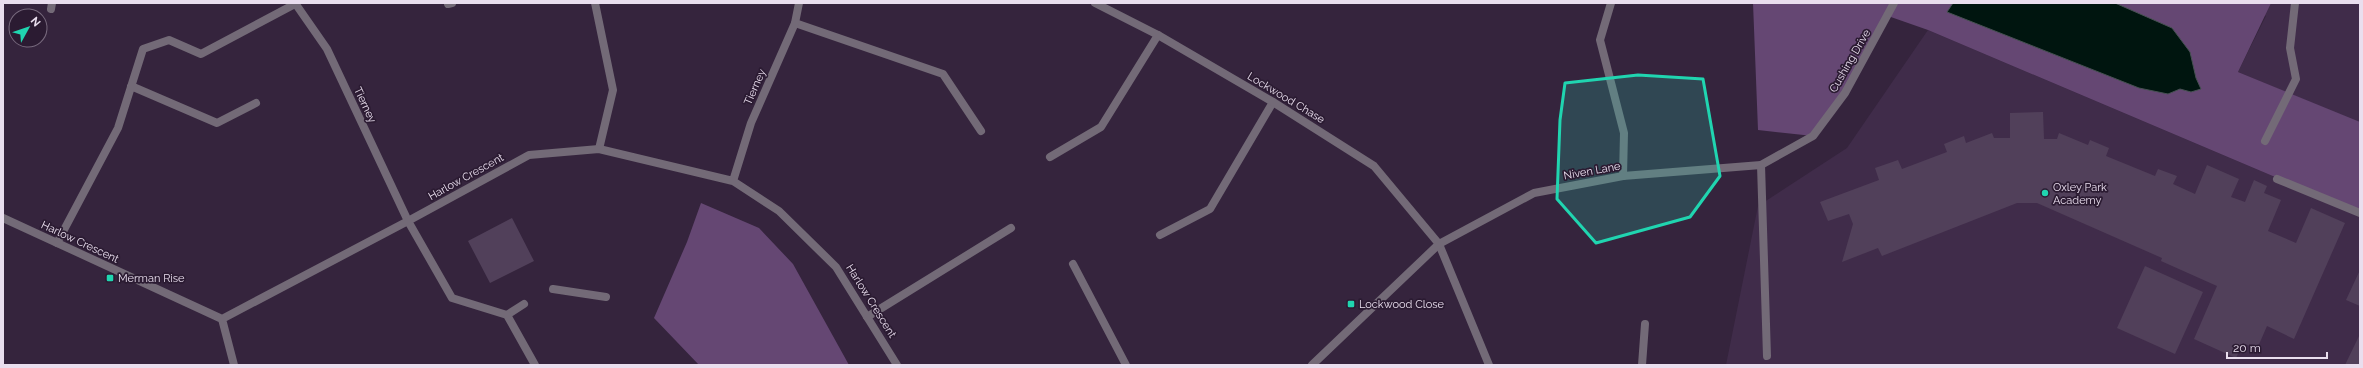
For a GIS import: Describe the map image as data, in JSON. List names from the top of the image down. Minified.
{"streets":{"street":["Cushing Drive","Tierney","Lockwood Chase","Niven Lane","Harlow Crescent"]},"crossings":[["Cushing Drive","Niven Lane"],["Tierney","Harlow Crescent"],["Lockwood Chase","Niven Lane"]],"places":{"other":["Oxley Park Academy"],"transit":["Merman Rise","Lockwood Close"]},"scale_bar":"20 m","north":"top right"}
